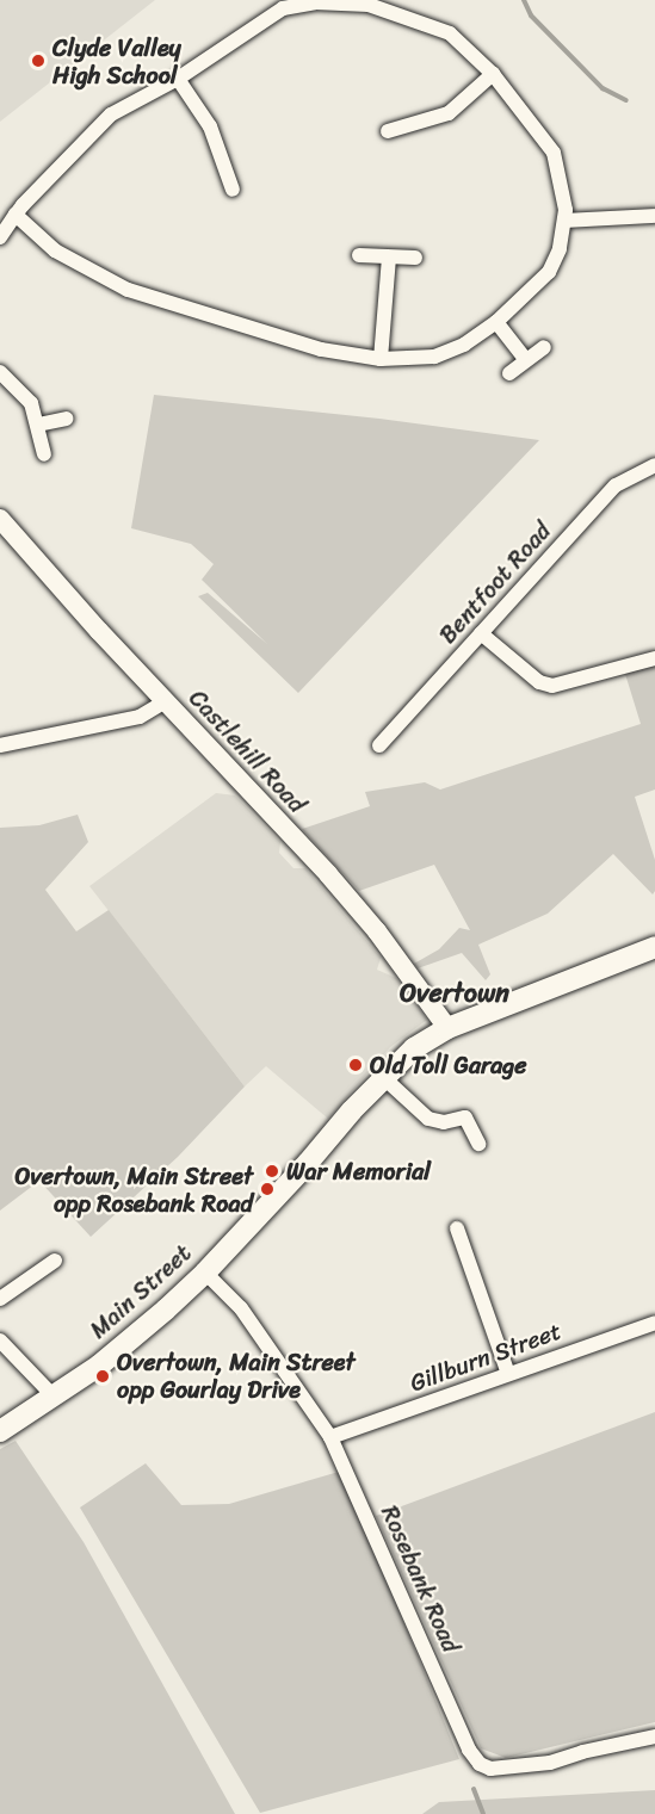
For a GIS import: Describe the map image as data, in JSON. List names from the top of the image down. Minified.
{"streets":{"main road":["Castlehill Road","Main Street"],"street":["Bentfoot Road","Gillburn Street","Rosebank Road"]},"crossings":[["Castlehill Road","Main Street"],["Main Street","Rosebank Road"],["Gillburn Street","Rosebank Road"]],"districts":["Overtown"],"places":["Clyde Valley High School","Old Toll Garage","War Memorial","Overtown, Main Street opp Rosebank Road","Overtown, Main Street opp Gourlay Drive"]}
